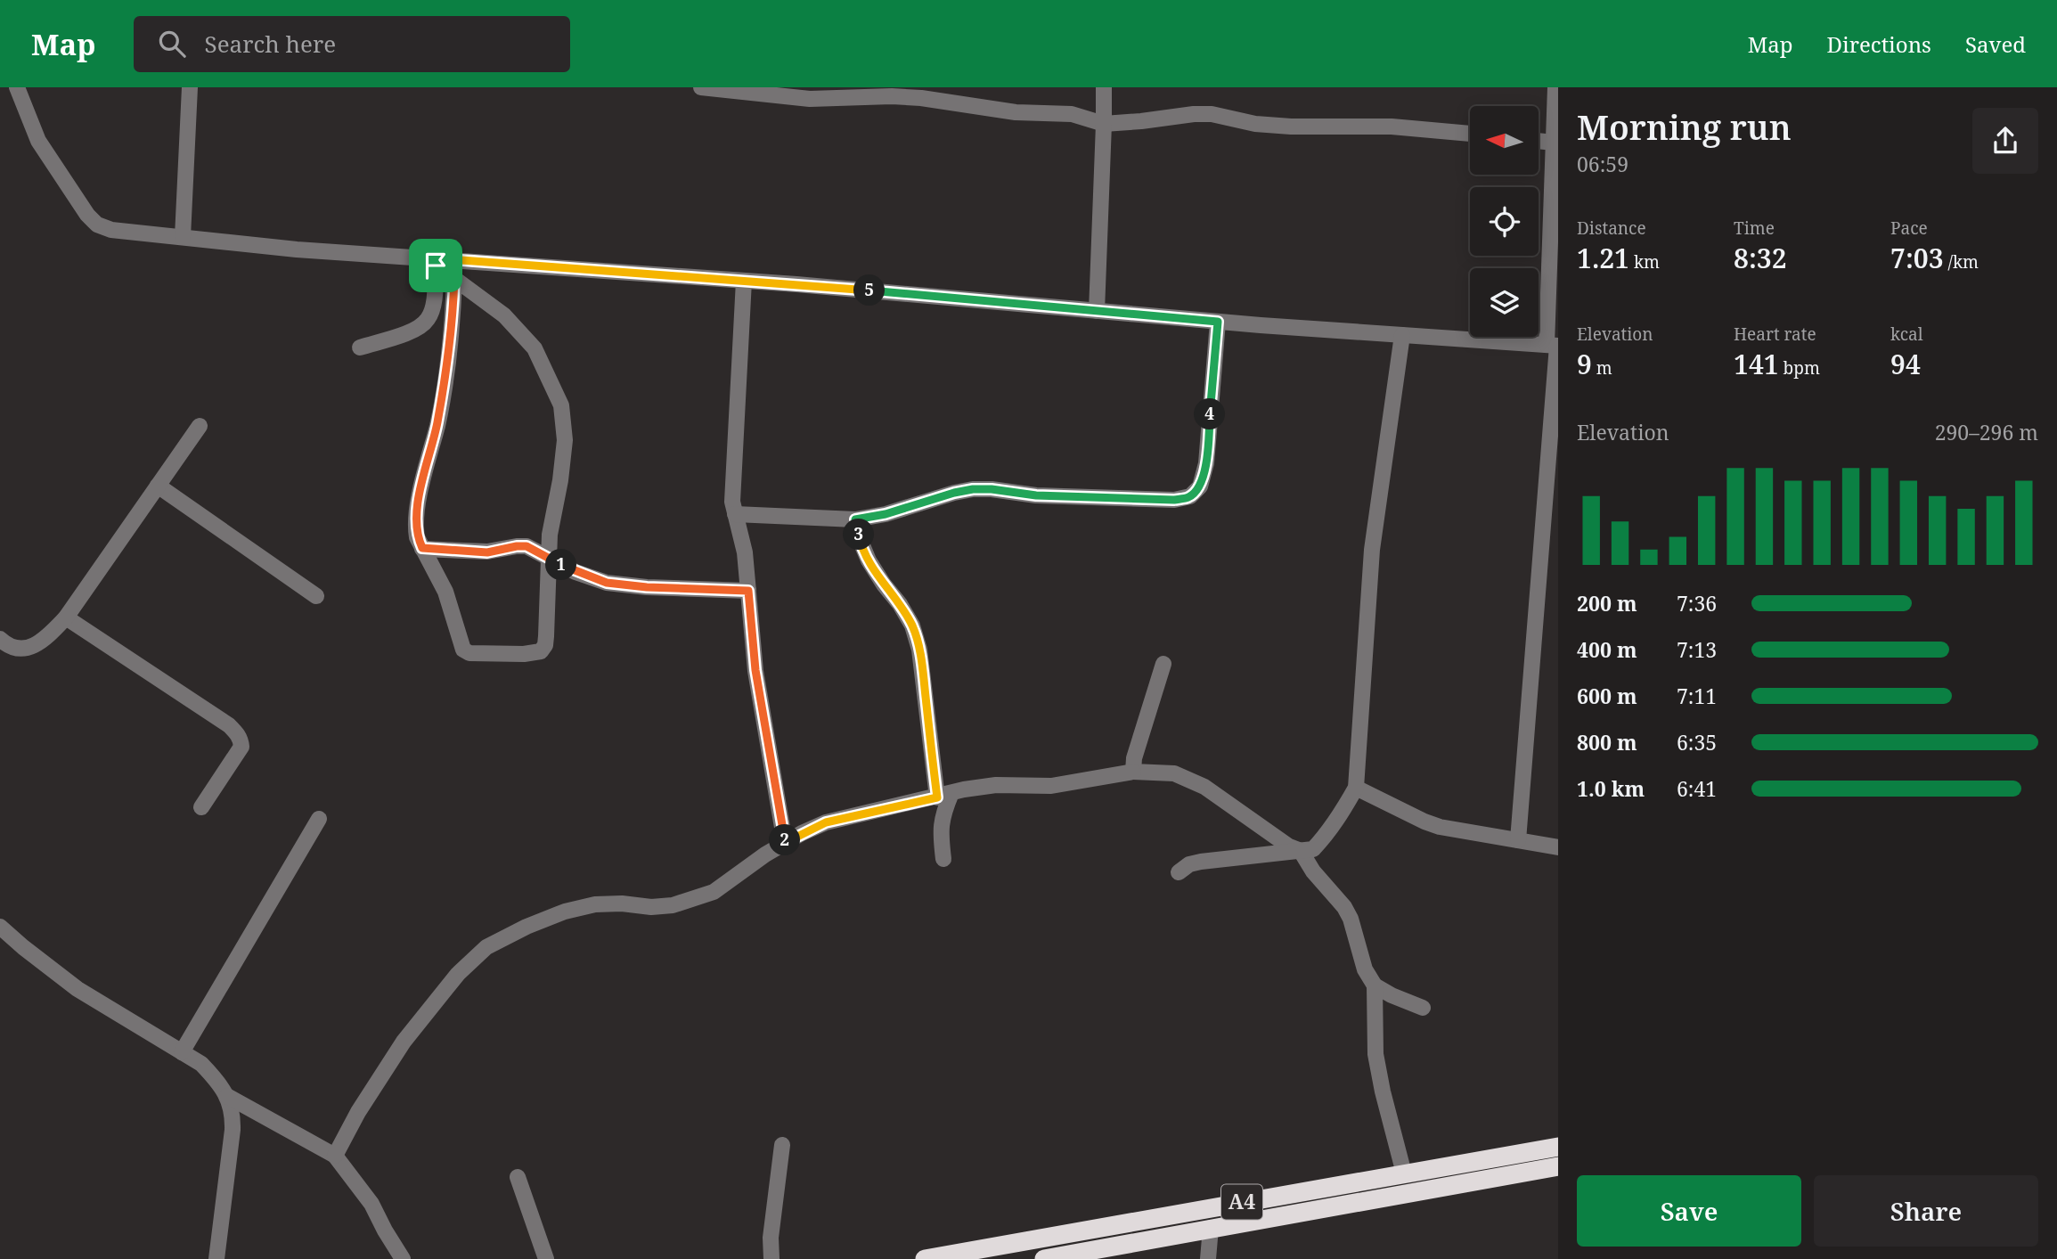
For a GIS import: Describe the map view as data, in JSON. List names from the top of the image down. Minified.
{"streets":{"highway":["A4"]},"north":"left","page":{"header":"Map","search":"Search here","nav":["Map","Directions","Saved"],"heading":["Morning run","06:59"],"stats":[["Distance","1.21 km"],["Time","8:32"],["Pace","7:03 /km"],["Elevation","9 m"],["Heart rate","141 bpm"],["kcal","94"]],"pins":["5","4","3","1","2"],"chart":["Elevation","290–296 m"],"list":[{"name":"200 m","note":"7:36"},{"name":"400 m","note":"7:13"},{"name":"600 m","note":"7:11"},{"name":"800 m","note":"6:35"},{"name":"1.0 km","note":"6:41"}],"buttons":["Save","Share"]}}
